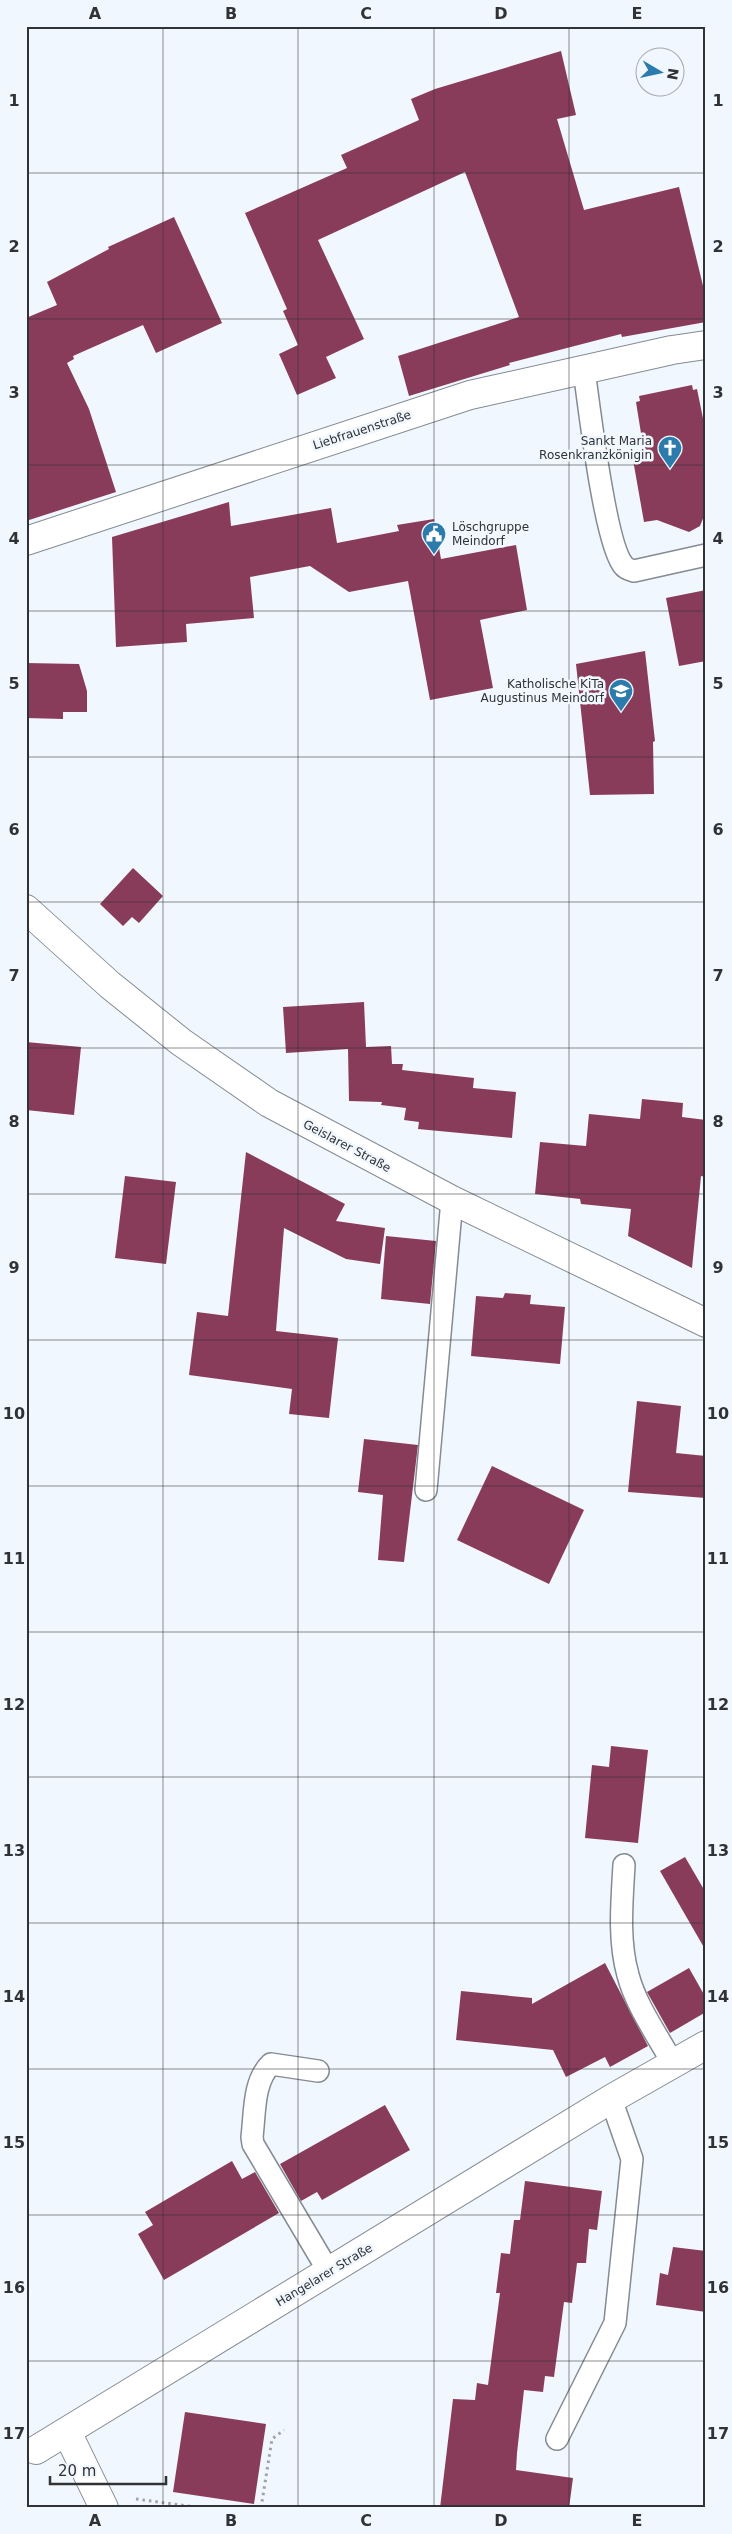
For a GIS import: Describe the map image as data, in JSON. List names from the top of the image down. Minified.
{"streets":{"street":["Liebfrauenstraße","Geislarer Straße","Hangelarer Straße"]},"places":{"church":["Sankt Maria Rosenkranzkönigin"],"public building":["Löschgruppe Meindorf"],"school or university":["Katholische KiTa Augustinus Meindorf"]},"scale_bar":"20 m","north":"right","grid":{"columns":["A","B","C","D","E"],"rows":["1","2","3","4","5","6","7","8","9","10","11","12","13","14","15","16","17"]}}
